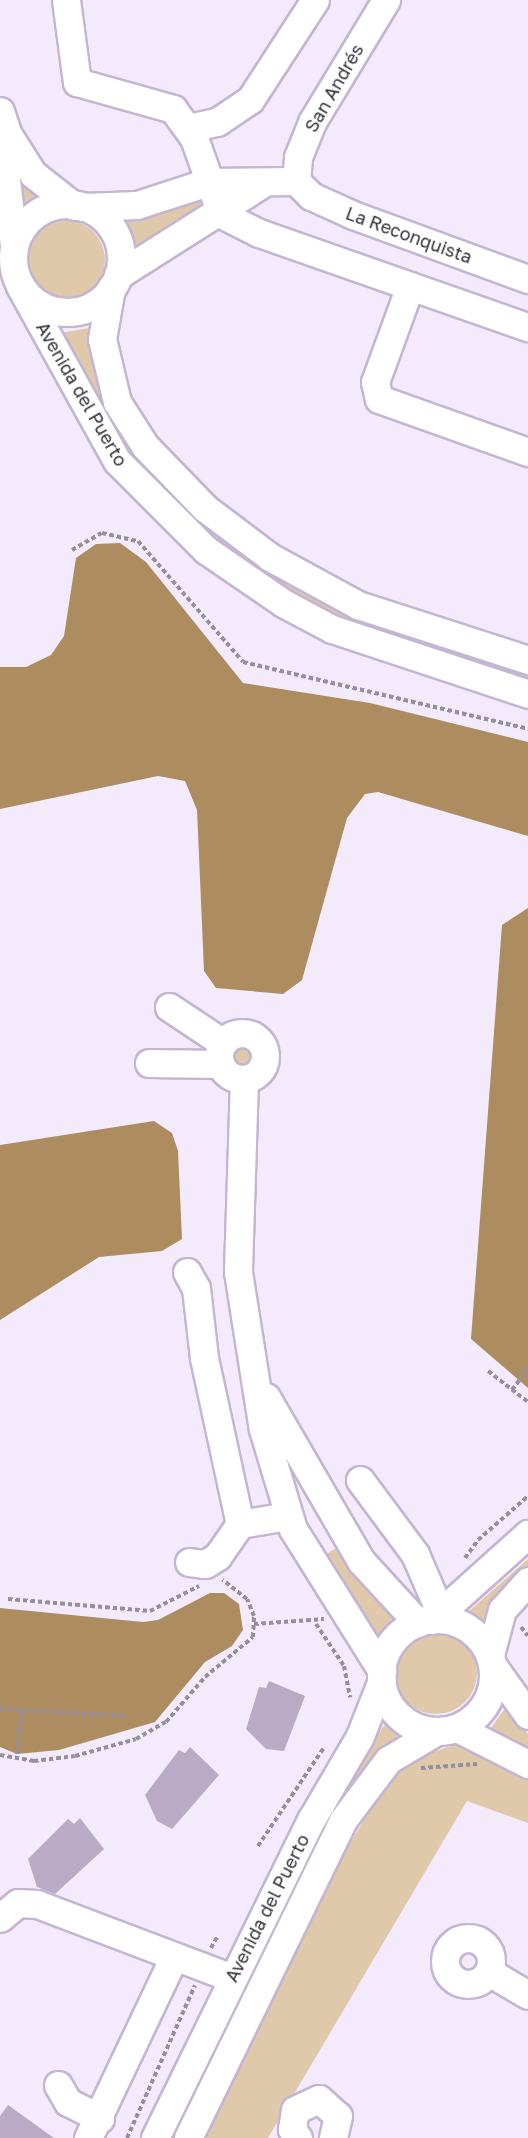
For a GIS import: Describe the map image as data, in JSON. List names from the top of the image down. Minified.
{"streets":{"street":["San Andrés","La Reconquista","Avenida del Puerto"]},"crossings":[["San Andrés","La Reconquista"]]}
